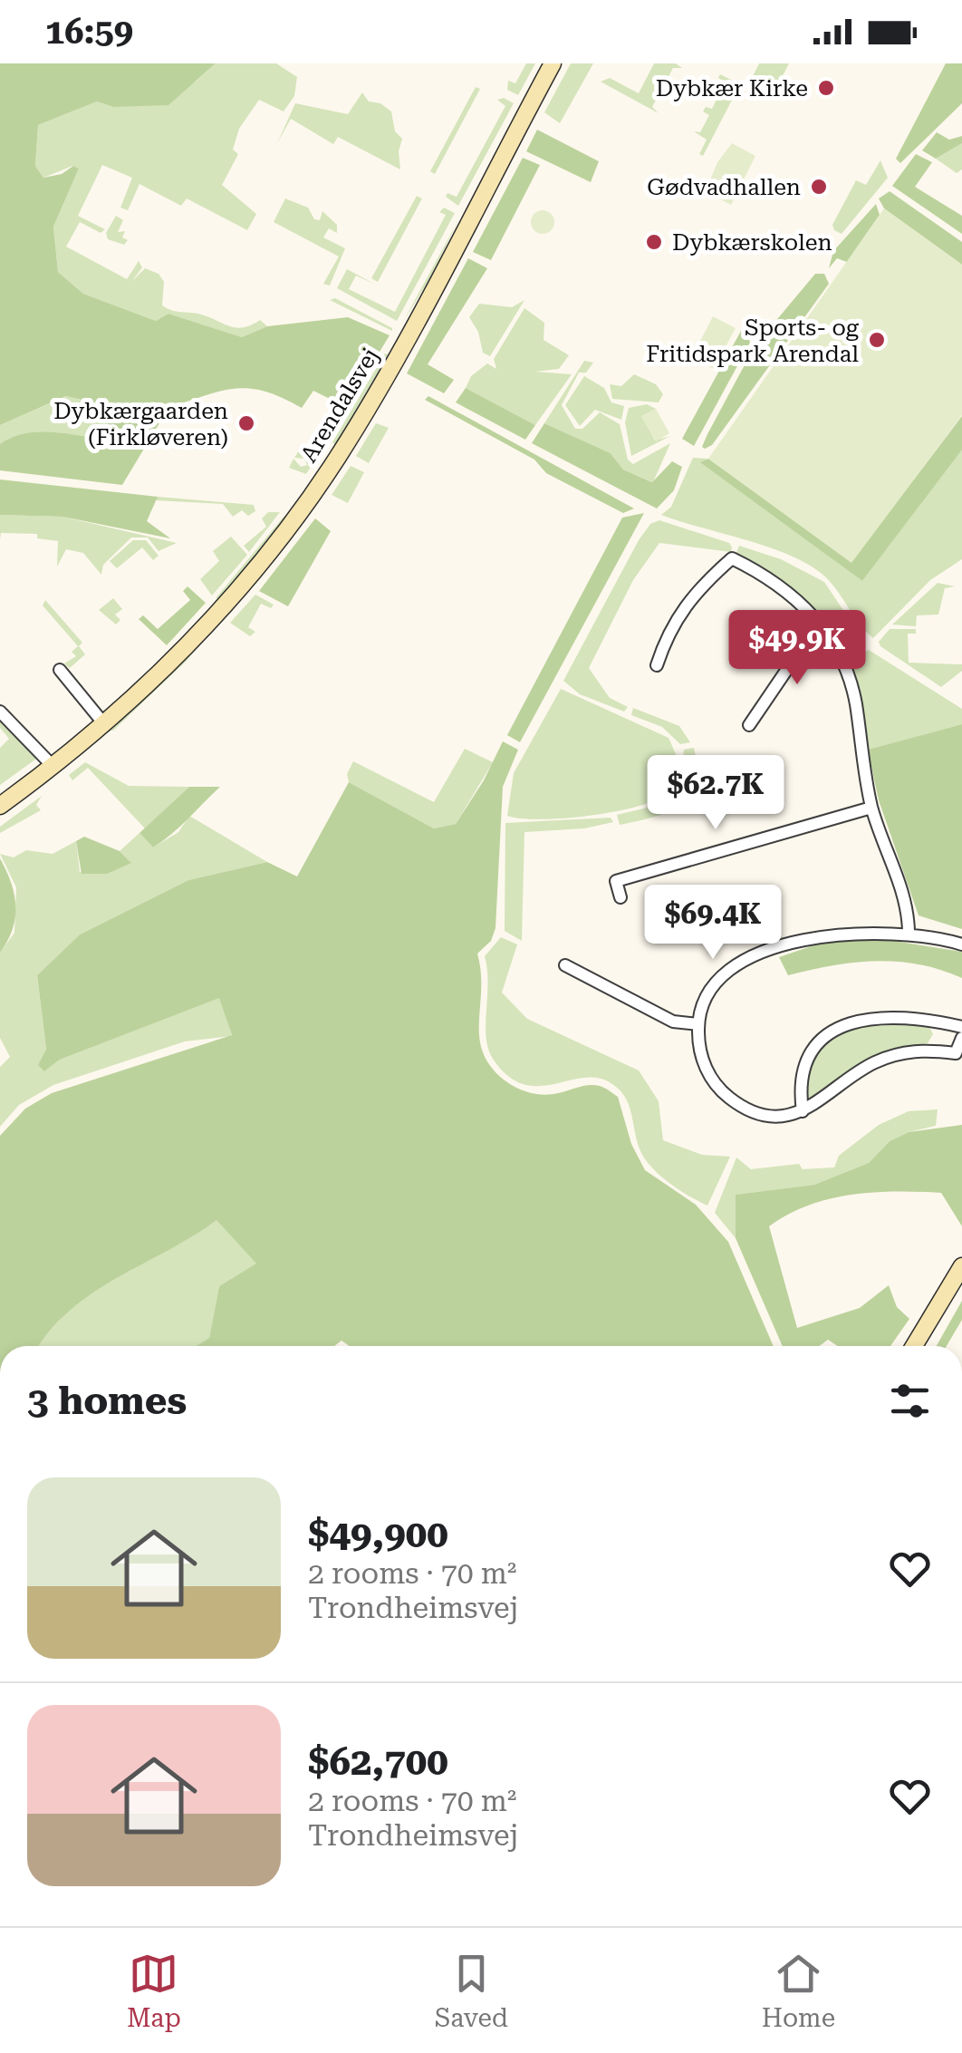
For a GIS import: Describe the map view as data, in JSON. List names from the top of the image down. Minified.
{"streets":{"street":["Arendalsvej"]},"places":["Dybkær Kirke","Gødvadhallen","Dybkærskolen","Sports- og Fritidspark Arendal","Dybkærgaarden (Firkløveren)"],"page":{"status":"16:59","price":["$49.9K","$62.7K","$69.4K"],"heading":"3 homes","list":[{"name":"$49,900","note":"2 rooms · 70 m² · Trondheimsvej"},{"name":"$62,700","note":"2 rooms · 70 m² · Trondheimsvej"}],"tabs":["Map","Saved","Home"]}}
